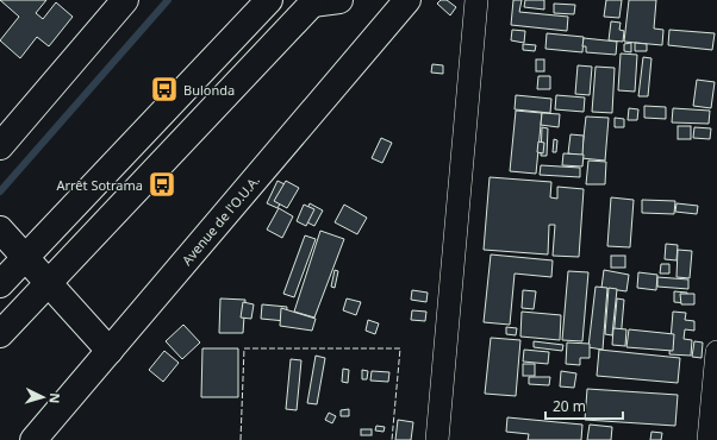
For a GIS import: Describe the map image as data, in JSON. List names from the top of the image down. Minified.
{"streets":{"main road":["Avenue de l'O.U.A."]},"places":{"bus stop":["Bulonda","Arrêt Sotrama"]},"scale_bar":"20 m","north":"right"}
